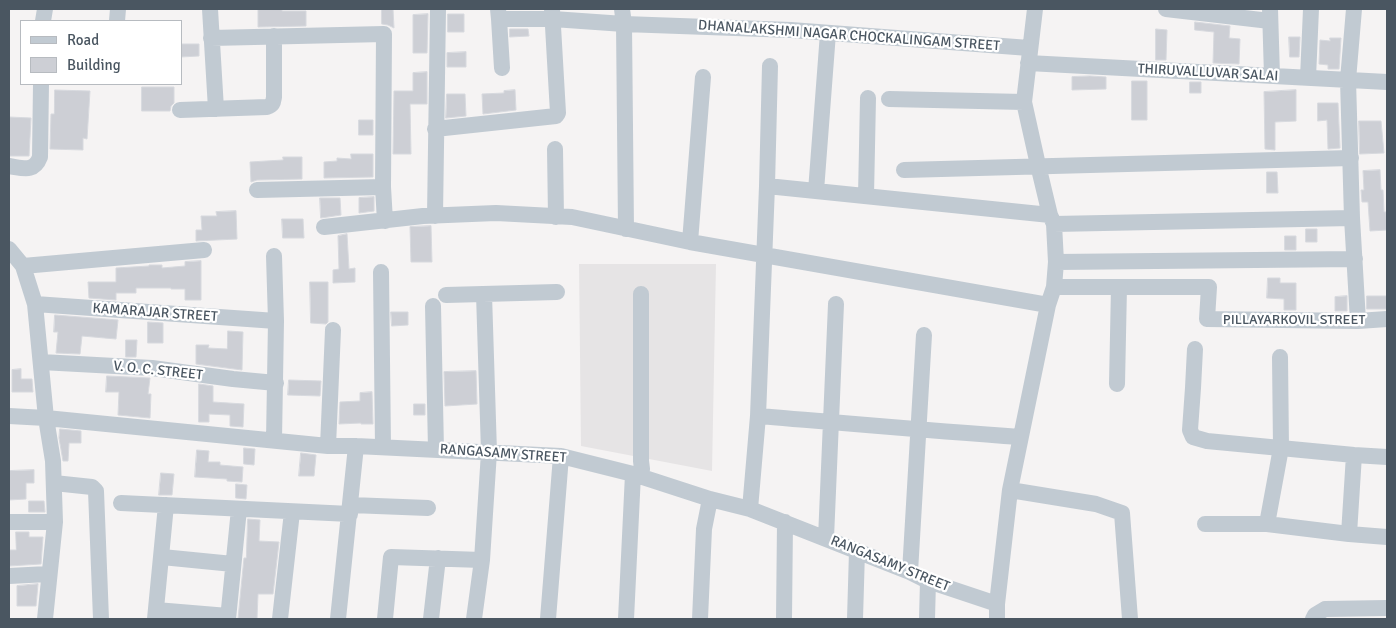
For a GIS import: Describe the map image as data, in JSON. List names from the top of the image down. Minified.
{"streets":{"street":["DHANALAKSHMI NAGAR CHOCKALINGAM STREET","THIRUVALLUVAR SALAI","KAMARAJAR STREET","PILLAYARKOVIL STREET","V. O. C. STREET","RANGASAMY STREET"]},"crossings":[["DHANALAKSHMI NAGAR CHOCKALINGAM STREET","THIRUVALLUVAR SALAI"]],"legend":["Road","Building"]}
